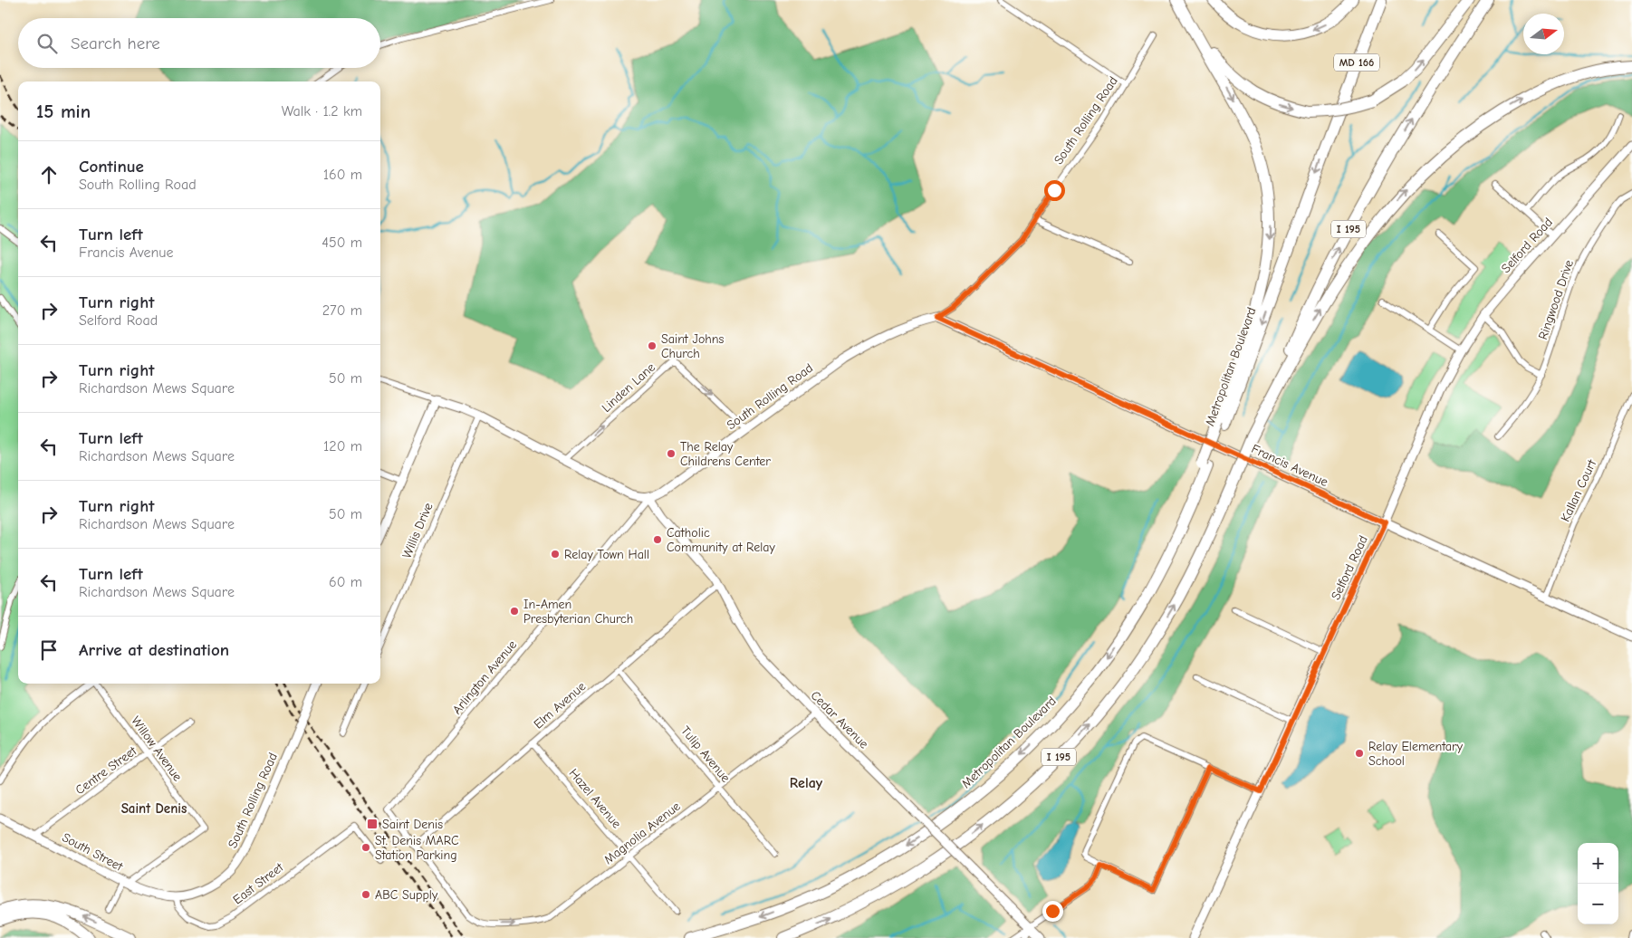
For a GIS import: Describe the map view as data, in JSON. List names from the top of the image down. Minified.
{"streets":{"highway":["MD 166","I 195","Metropolitan Boulevard"],"street":["South Rolling Road","Selford Road","Ringwood Drive","Linden Lane","Francis Avenue","Kallan Court","Willis Drive","Arlington Avenue","Elm Avenue","Cedar Avenue","Willow Avenue","Tulip Avenue","Centre Street","Hazel Avenue","Magnolia Avenue","South Street","East Street"]},"crossings":[["South Rolling Road","Linden Lane"],["South Rolling Road","Francis Avenue"],["South Rolling Road","Arlington Avenue"],["South Rolling Road","Cedar Avenue"],["South Rolling Road","South Street"],["South Rolling Road","East Street"],["Selford Road","Francis Avenue"],["Francis Avenue","Kallan Court"],["Arlington Avenue","Elm Avenue"],["Arlington Avenue","Cedar Avenue"],["Arlington Avenue","Magnolia Avenue"],["Elm Avenue","Cedar Avenue"],["Elm Avenue","Tulip Avenue"],["Elm Avenue","Hazel Avenue"],["Elm Avenue","Magnolia Avenue"],["Cedar Avenue","Magnolia Avenue"],["Willow Avenue","Centre Street"],["Willow Avenue","South Street"],["Tulip Avenue","Magnolia Avenue"],["Centre Street","South Street"],["Hazel Avenue","Magnolia Avenue"],["South Street","East Street"]],"districts":["Relay","Saint Denis"],"places":{"other":["Saint Johns Church","The Relay Childrens Center","Catholic Community at Relay","Relay Town Hall","In-Amen Presbyterian Church","Relay Elementary School","St. Denis MARC Station Parking","ABC Supply"],"transit":["Saint Denis"]},"north":"right","page":{"search":"Search here","heading":["15 min","Walk · 1.2 km"],"list":[["Continue","South Rolling Road","160 m"],["Turn left","Francis Avenue","450 m"],["Turn right","Selford Road","270 m"],["Turn right","Richardson Mews Square","50 m"],["Turn left","Richardson Mews Square","120 m"],["Turn right","Richardson Mews Square","50 m"],["Turn left","Richardson Mews Square","60 m"],"Arrive at destination"],"map_buttons":["+","−"]}}
